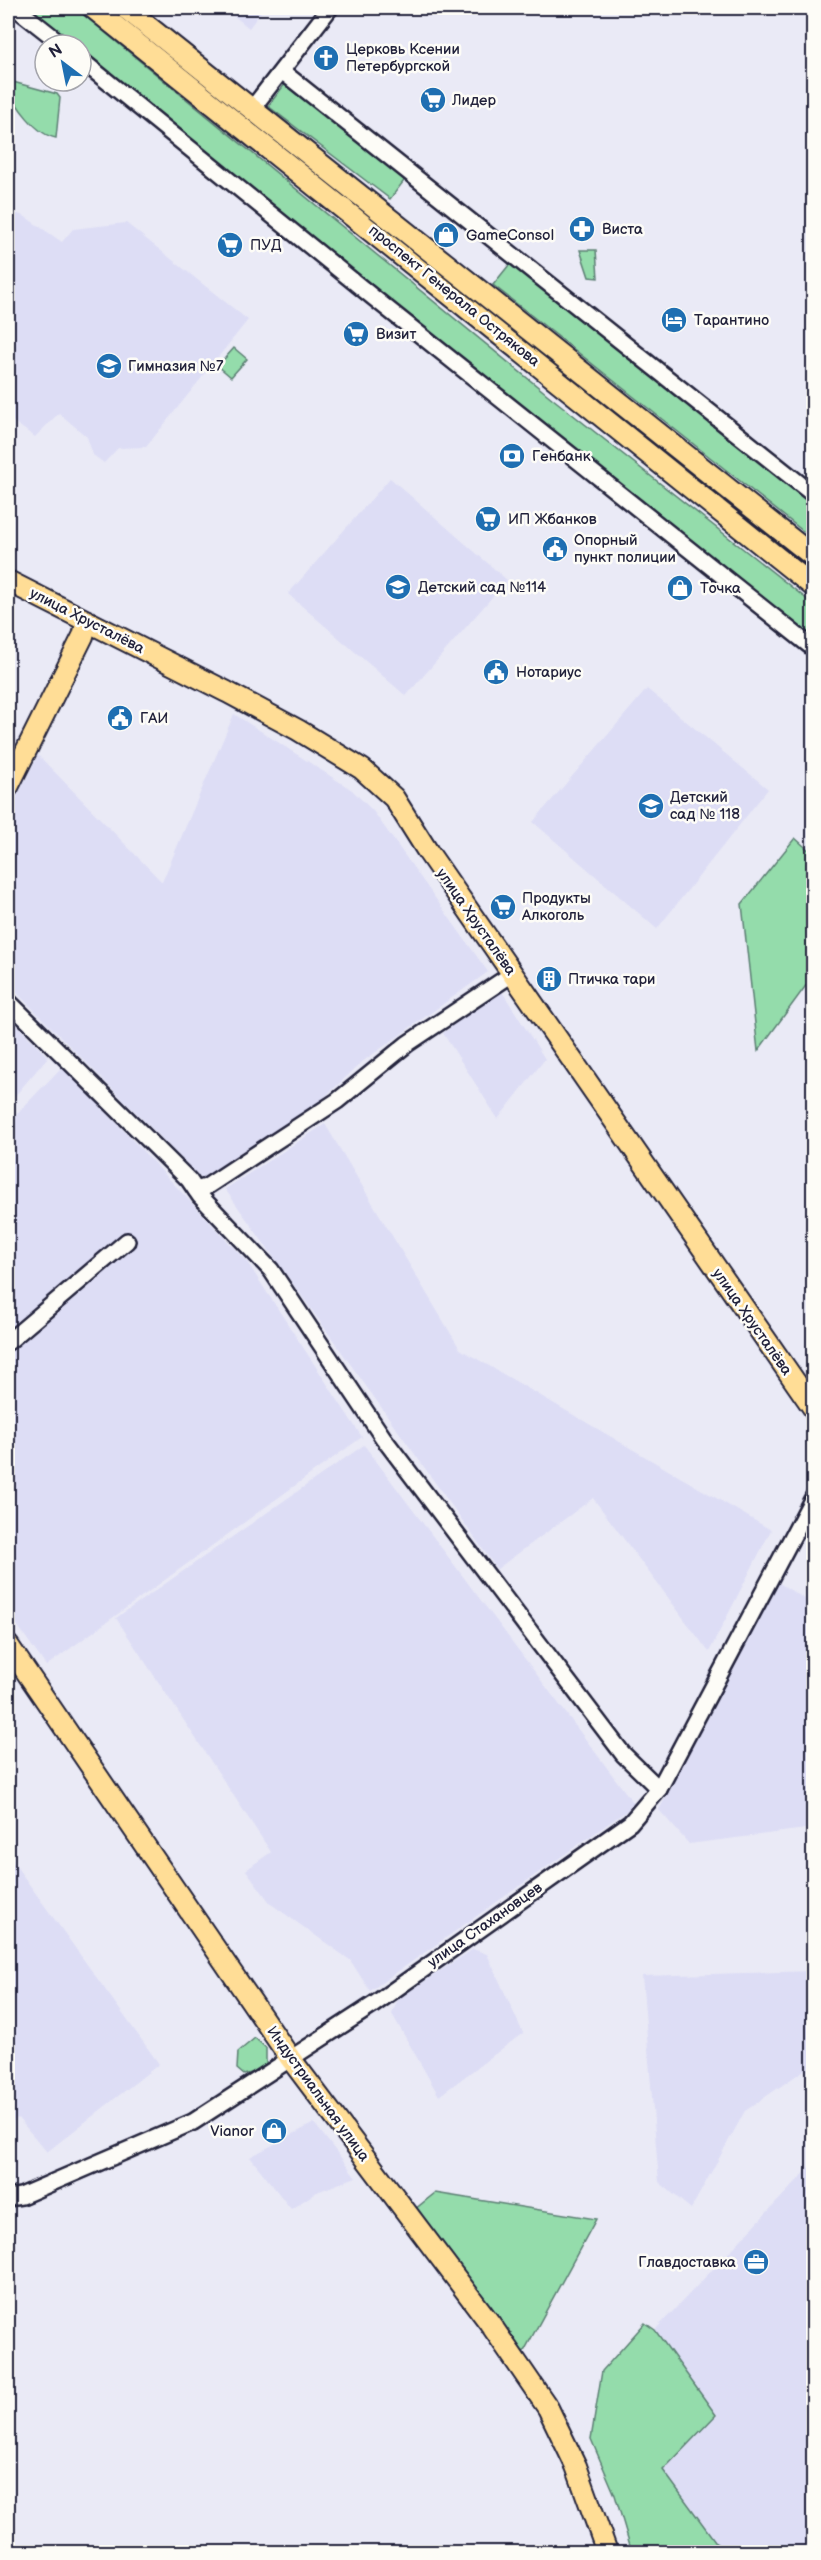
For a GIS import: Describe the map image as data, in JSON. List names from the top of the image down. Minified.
{"streets":{"main road":["проспект Генерала Острякова","улица Хрусталёва","Индустриальная улица"],"street":["улица Стахановцев"]},"crossings":[["улица Стахановцев","Индустриальная улица"]],"places":{"church":["Церковь Ксении Петербургской"],"supermarket":["Лидер","ПУД","Визит","ИП Жбанков","Продукты Алкоголь"],"pharmacy":["Виста"],"shop":["GameConsol","Точка","Vianor"],"hotel":["Тарантино"],"school or university":["Гимназия №7","Детский сад №114","Детский сад № 118"],"bank":["Генбанк"],"public building":["Опорный пункт полиции","Нотариус","ГАИ"],"building":["Птичка тари"],"office":["Главдоставка"]},"north":"top left"}
